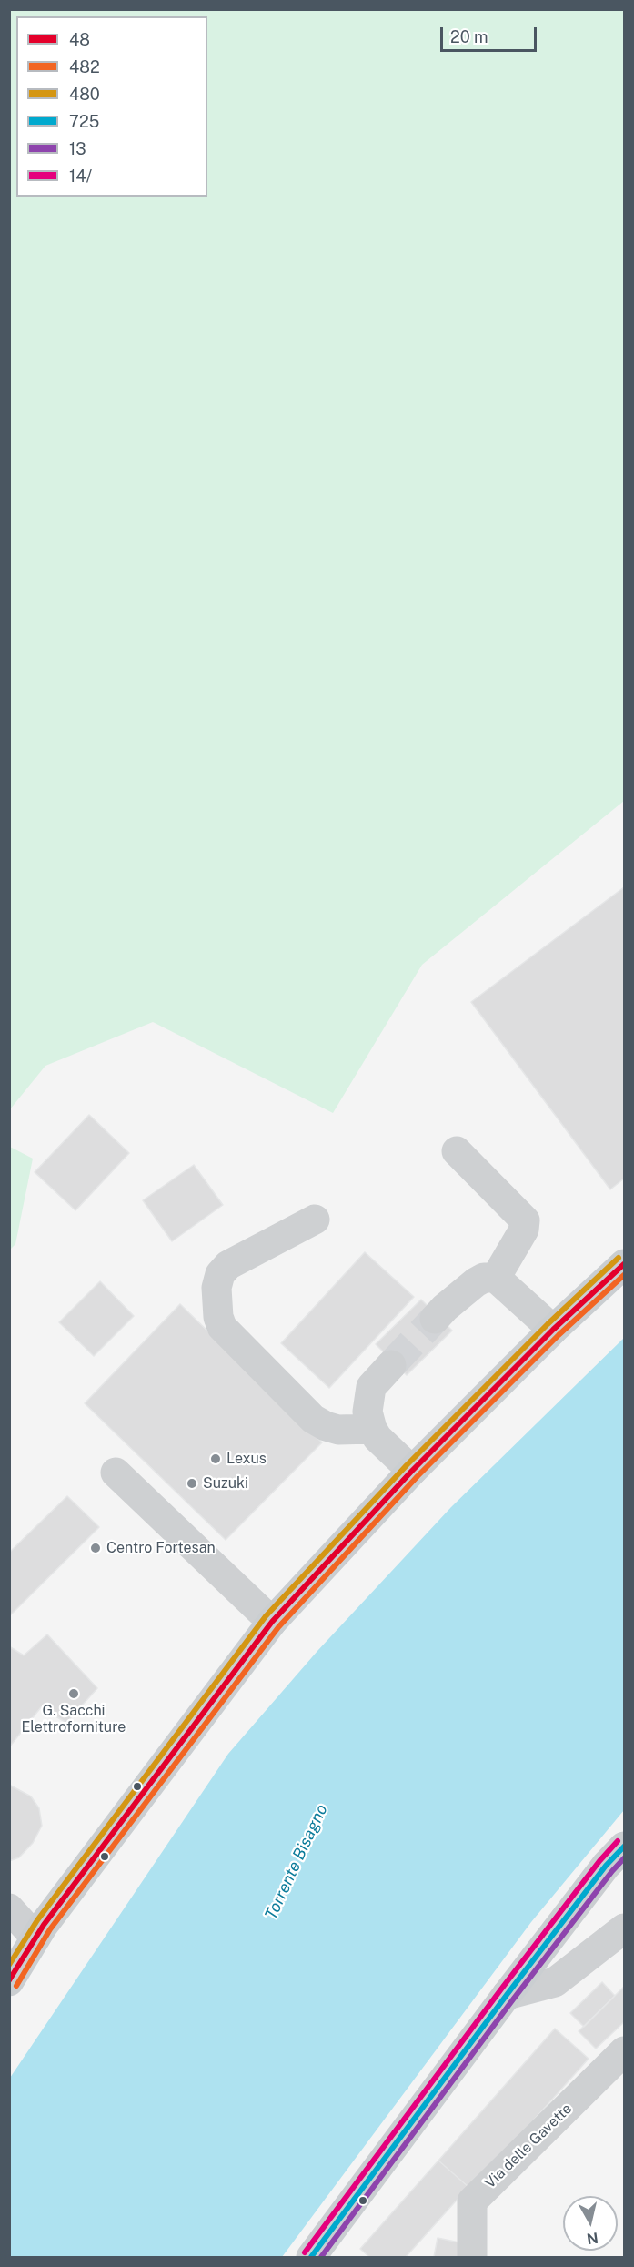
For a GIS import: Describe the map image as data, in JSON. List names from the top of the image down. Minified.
{"streets":{"street":["Via delle Gavette"]},"water":["Torrente Bisagno"],"places":["Lexus","Suzuki","Centro Fortesan","G. Sacchi Elettroforniture"],"lines":["transit line 480","transit line 48","transit line 482","transit line 14/","transit line 725","transit line 13"],"legend":["48","482","480","725","13","14/"],"scale_bar":"20 m","north":"bottom"}
